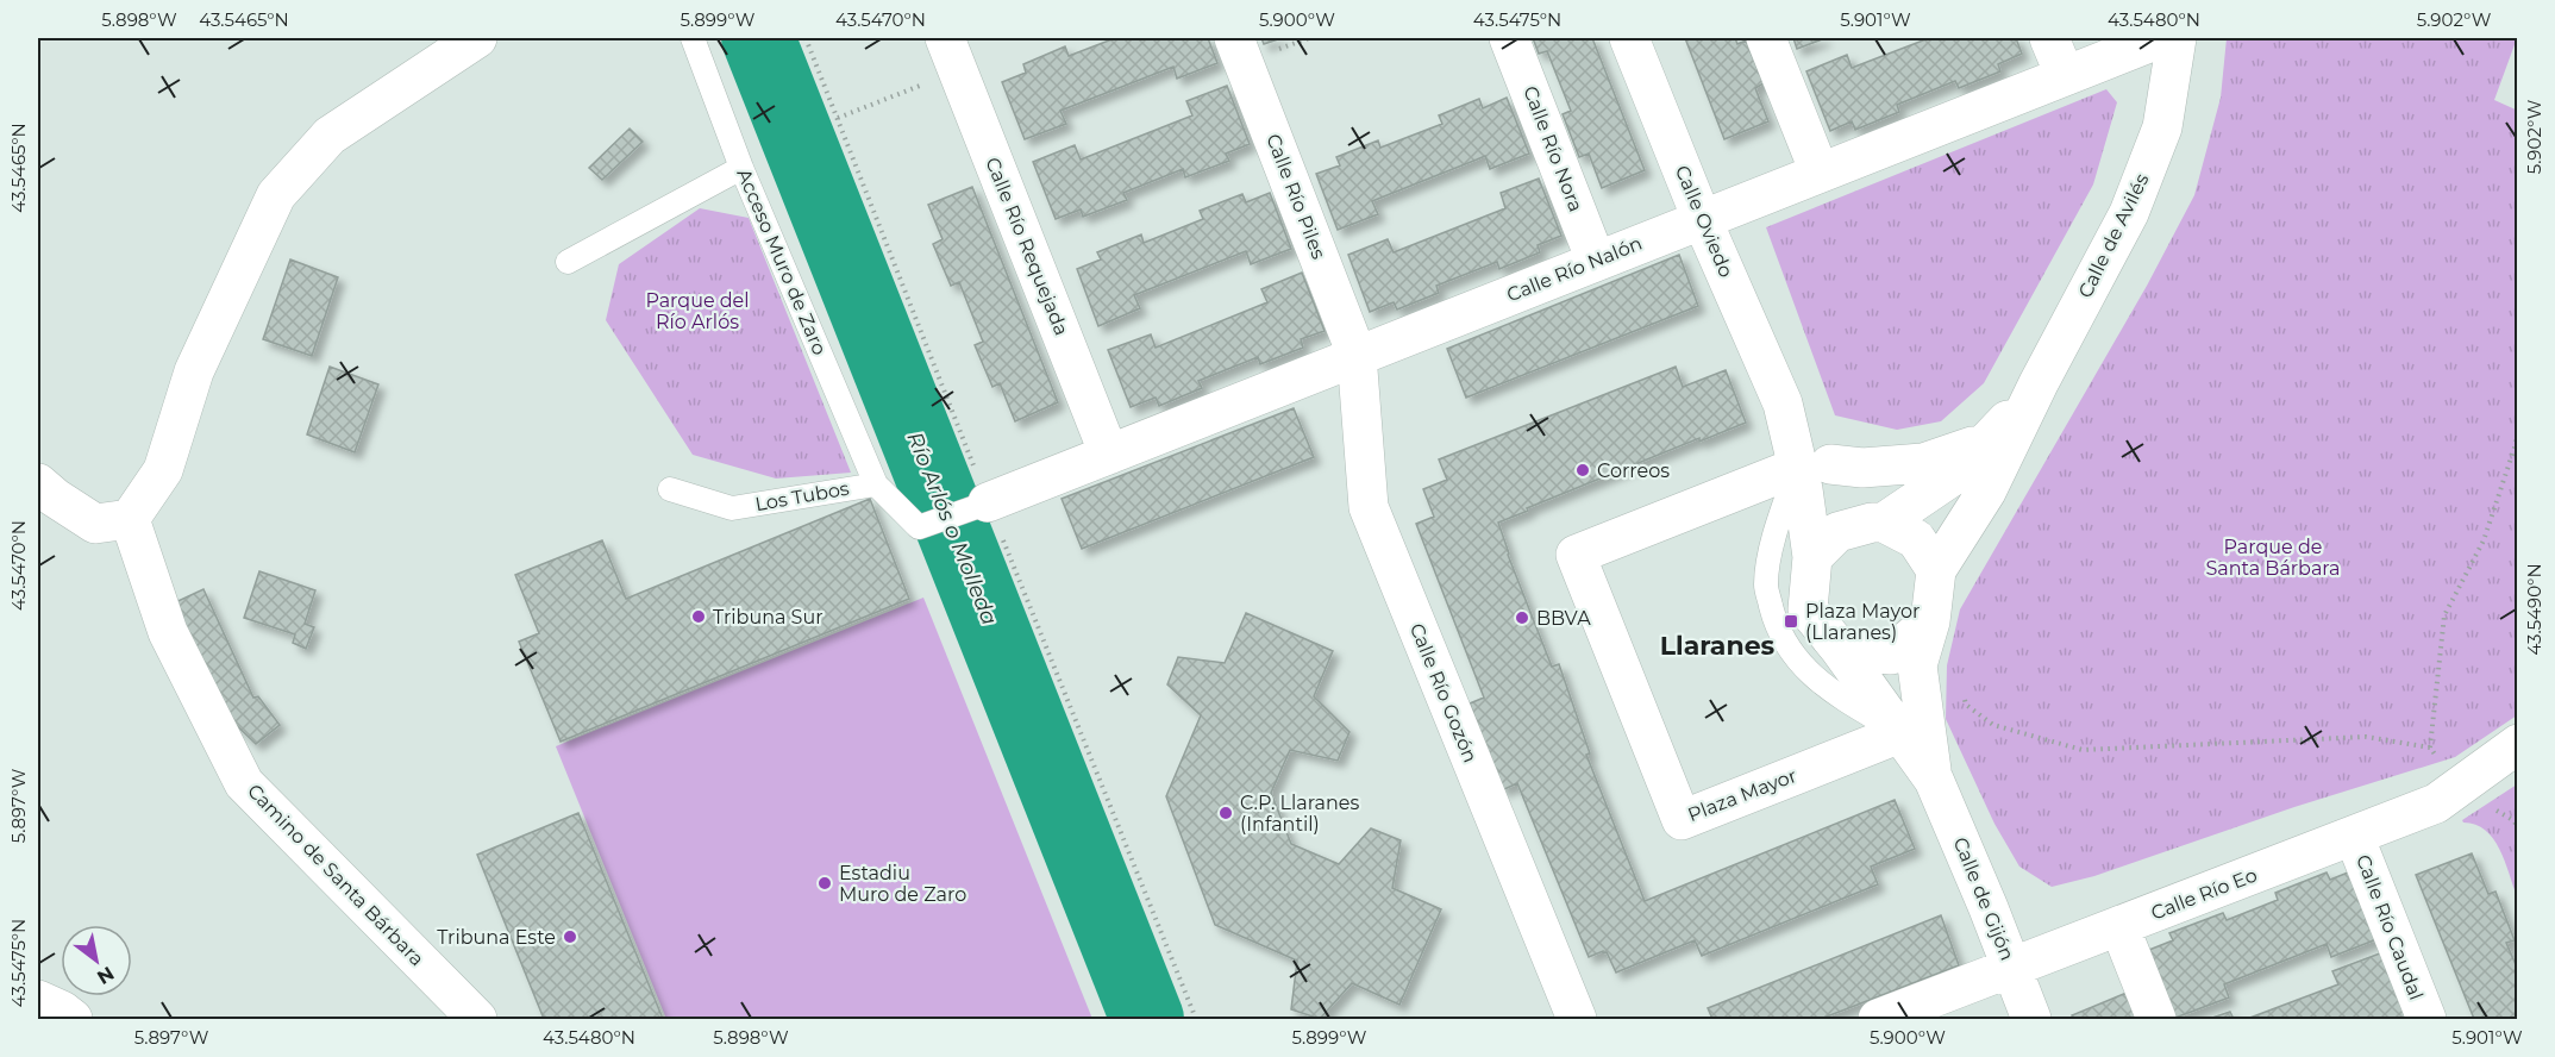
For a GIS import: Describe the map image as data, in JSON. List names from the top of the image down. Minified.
{"streets":{"street":["Calle Río Nora","Calle Río Piles","Calle Oviedo","Calle de Avilés","Calle Río Requejada","Calle Río Nalón","Calle Río Gozón","Plaza Mayor","Camino de Santa Bárbara","Calle Río Eo","Calle de Gijón","Calle Río Caudal"],"lane":["Acceso Muro de Zaro","Los Tubos"]},"crossings":[["Calle Río Nora","Calle Río Nalón"],["Calle Río Piles","Calle Río Nalón"],["Calle Río Piles","Calle Río Gozón"],["Calle Oviedo","Calle de Avilés"],["Calle Oviedo","Calle Río Nalón"],["Calle Oviedo","Plaza Mayor"],["Calle Oviedo","Calle de Gijón"],["Calle de Avilés","Calle de Gijón"],["Calle Río Requejada","Calle Río Nalón"],["Acceso Muro de Zaro","Los Tubos"],["Calle Río Nalón","Los Tubos"],["Calle Río Nalón","Calle Río Gozón"],["Plaza Mayor","Calle de Gijón"],["Calle Río Eo","Calle de Gijón"],["Calle Río Eo","Calle Río Caudal"]],"districts":["Llaranes"],"water":["Río Arlós o Molleda"],"parks":["Parque del Río Arlós","Parque de Santa Bárbara"],"places":{"other":["Correos","Tribuna Sur","BBVA","C.P. Llaranes (Infantil)","Estadiu Muro de Zaro","Tribuna Este"],"transit":["Plaza Mayor (Llaranes)"]},"north":"bottom right","coordinates":["5.898°W","43.5465°N","5.899°W","43.5470°N","5.900°W","43.5475°N","5.901°W","43.5480°N","5.902°W","43.5490°N","5.897°W"]}
